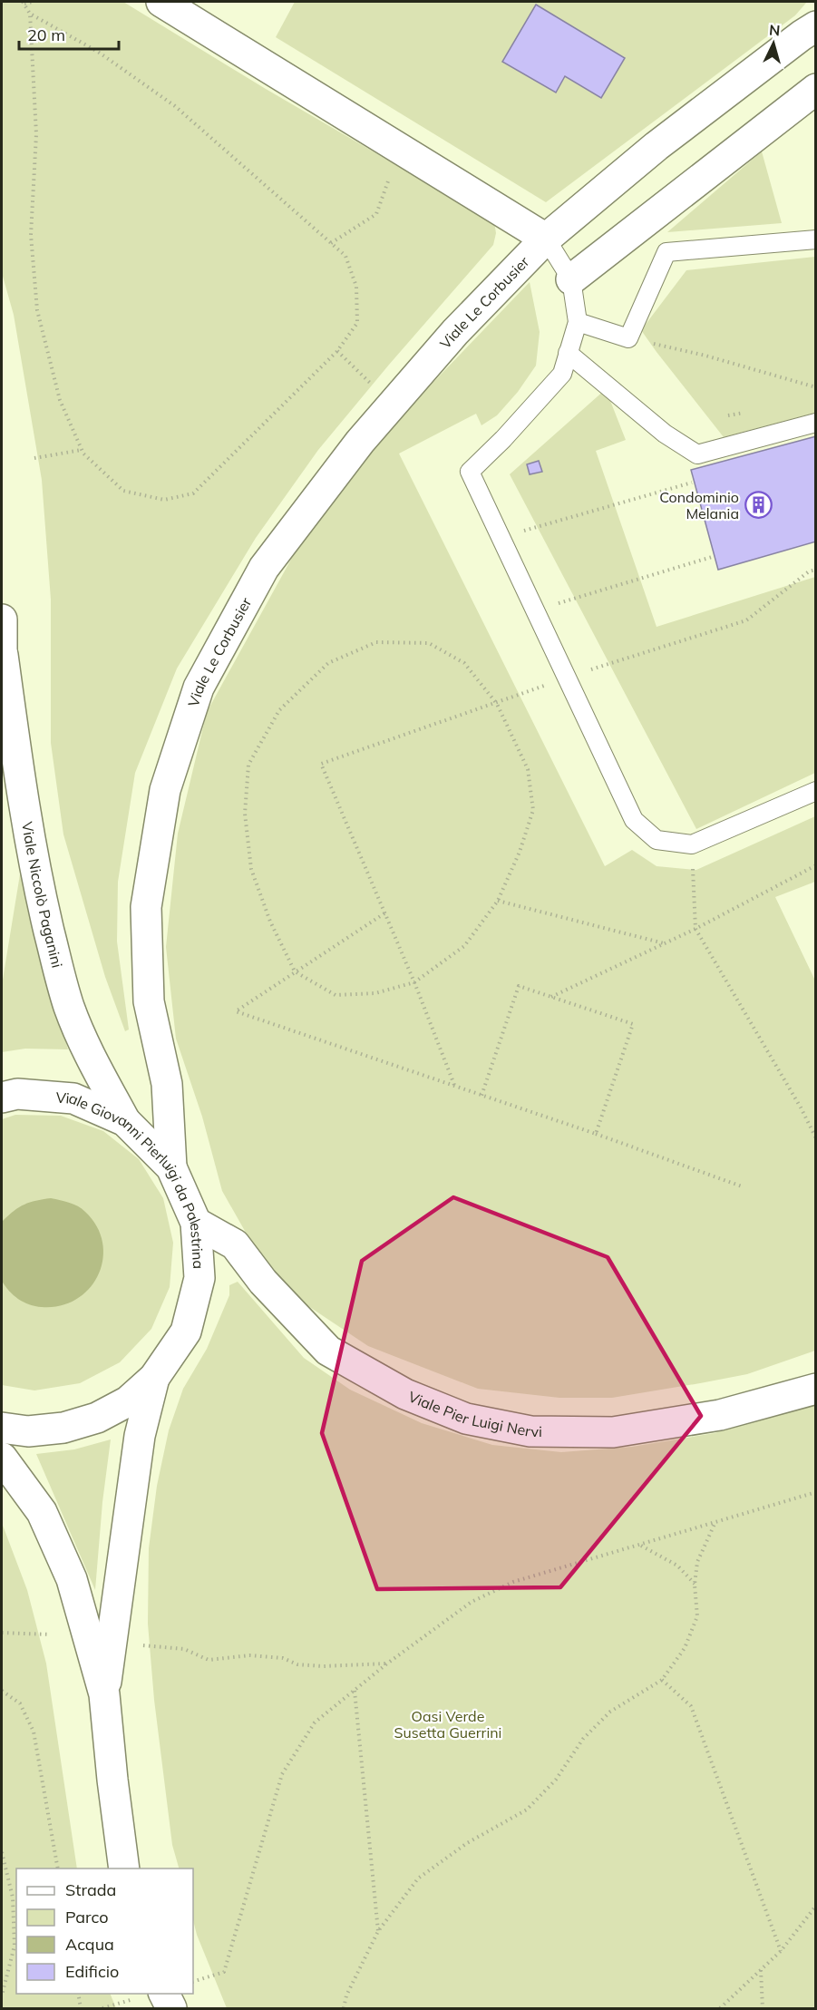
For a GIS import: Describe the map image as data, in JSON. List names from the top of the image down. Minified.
{"streets":{"street":["Viale Le Corbusier","Viale Niccolò Paganini","Viale Giovanni Pierluigi da Palestrina","Viale Pier Luigi Nervi"]},"crossings":[["Viale Le Corbusier","Viale Giovanni Pierluigi da Palestrina"],["Viale Niccolò Paganini","Viale Giovanni Pierluigi da Palestrina"],["Viale Giovanni Pierluigi da Palestrina","Viale Pier Luigi Nervi"]],"parks":["Oasi Verde Susetta Guerrini"],"places":{"building":["Condominio Melania"]},"legend":["Strada","Parco","Acqua","Edificio"],"scale_bar":"20 m","north":"top"}
